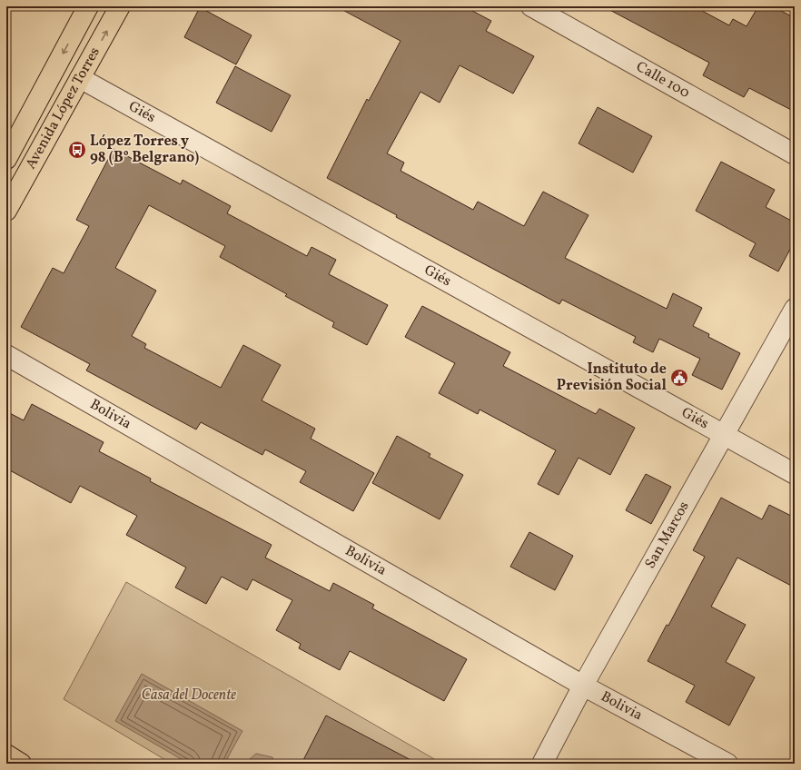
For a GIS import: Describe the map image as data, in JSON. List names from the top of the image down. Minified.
{"streets":{"main road":["Avenida López Torres"],"street":["Calle 100","Giés","Bolivia","San Marcos"]},"crossings":[["Avenida López Torres","Giés"],["Giés","San Marcos"],["Bolivia","San Marcos"]],"parks":["Casa del Docente"],"places":{"bus stop":["López Torres y 98 (B° Belgrano)"],"public building":["Instituto de Previsión Social"]}}
